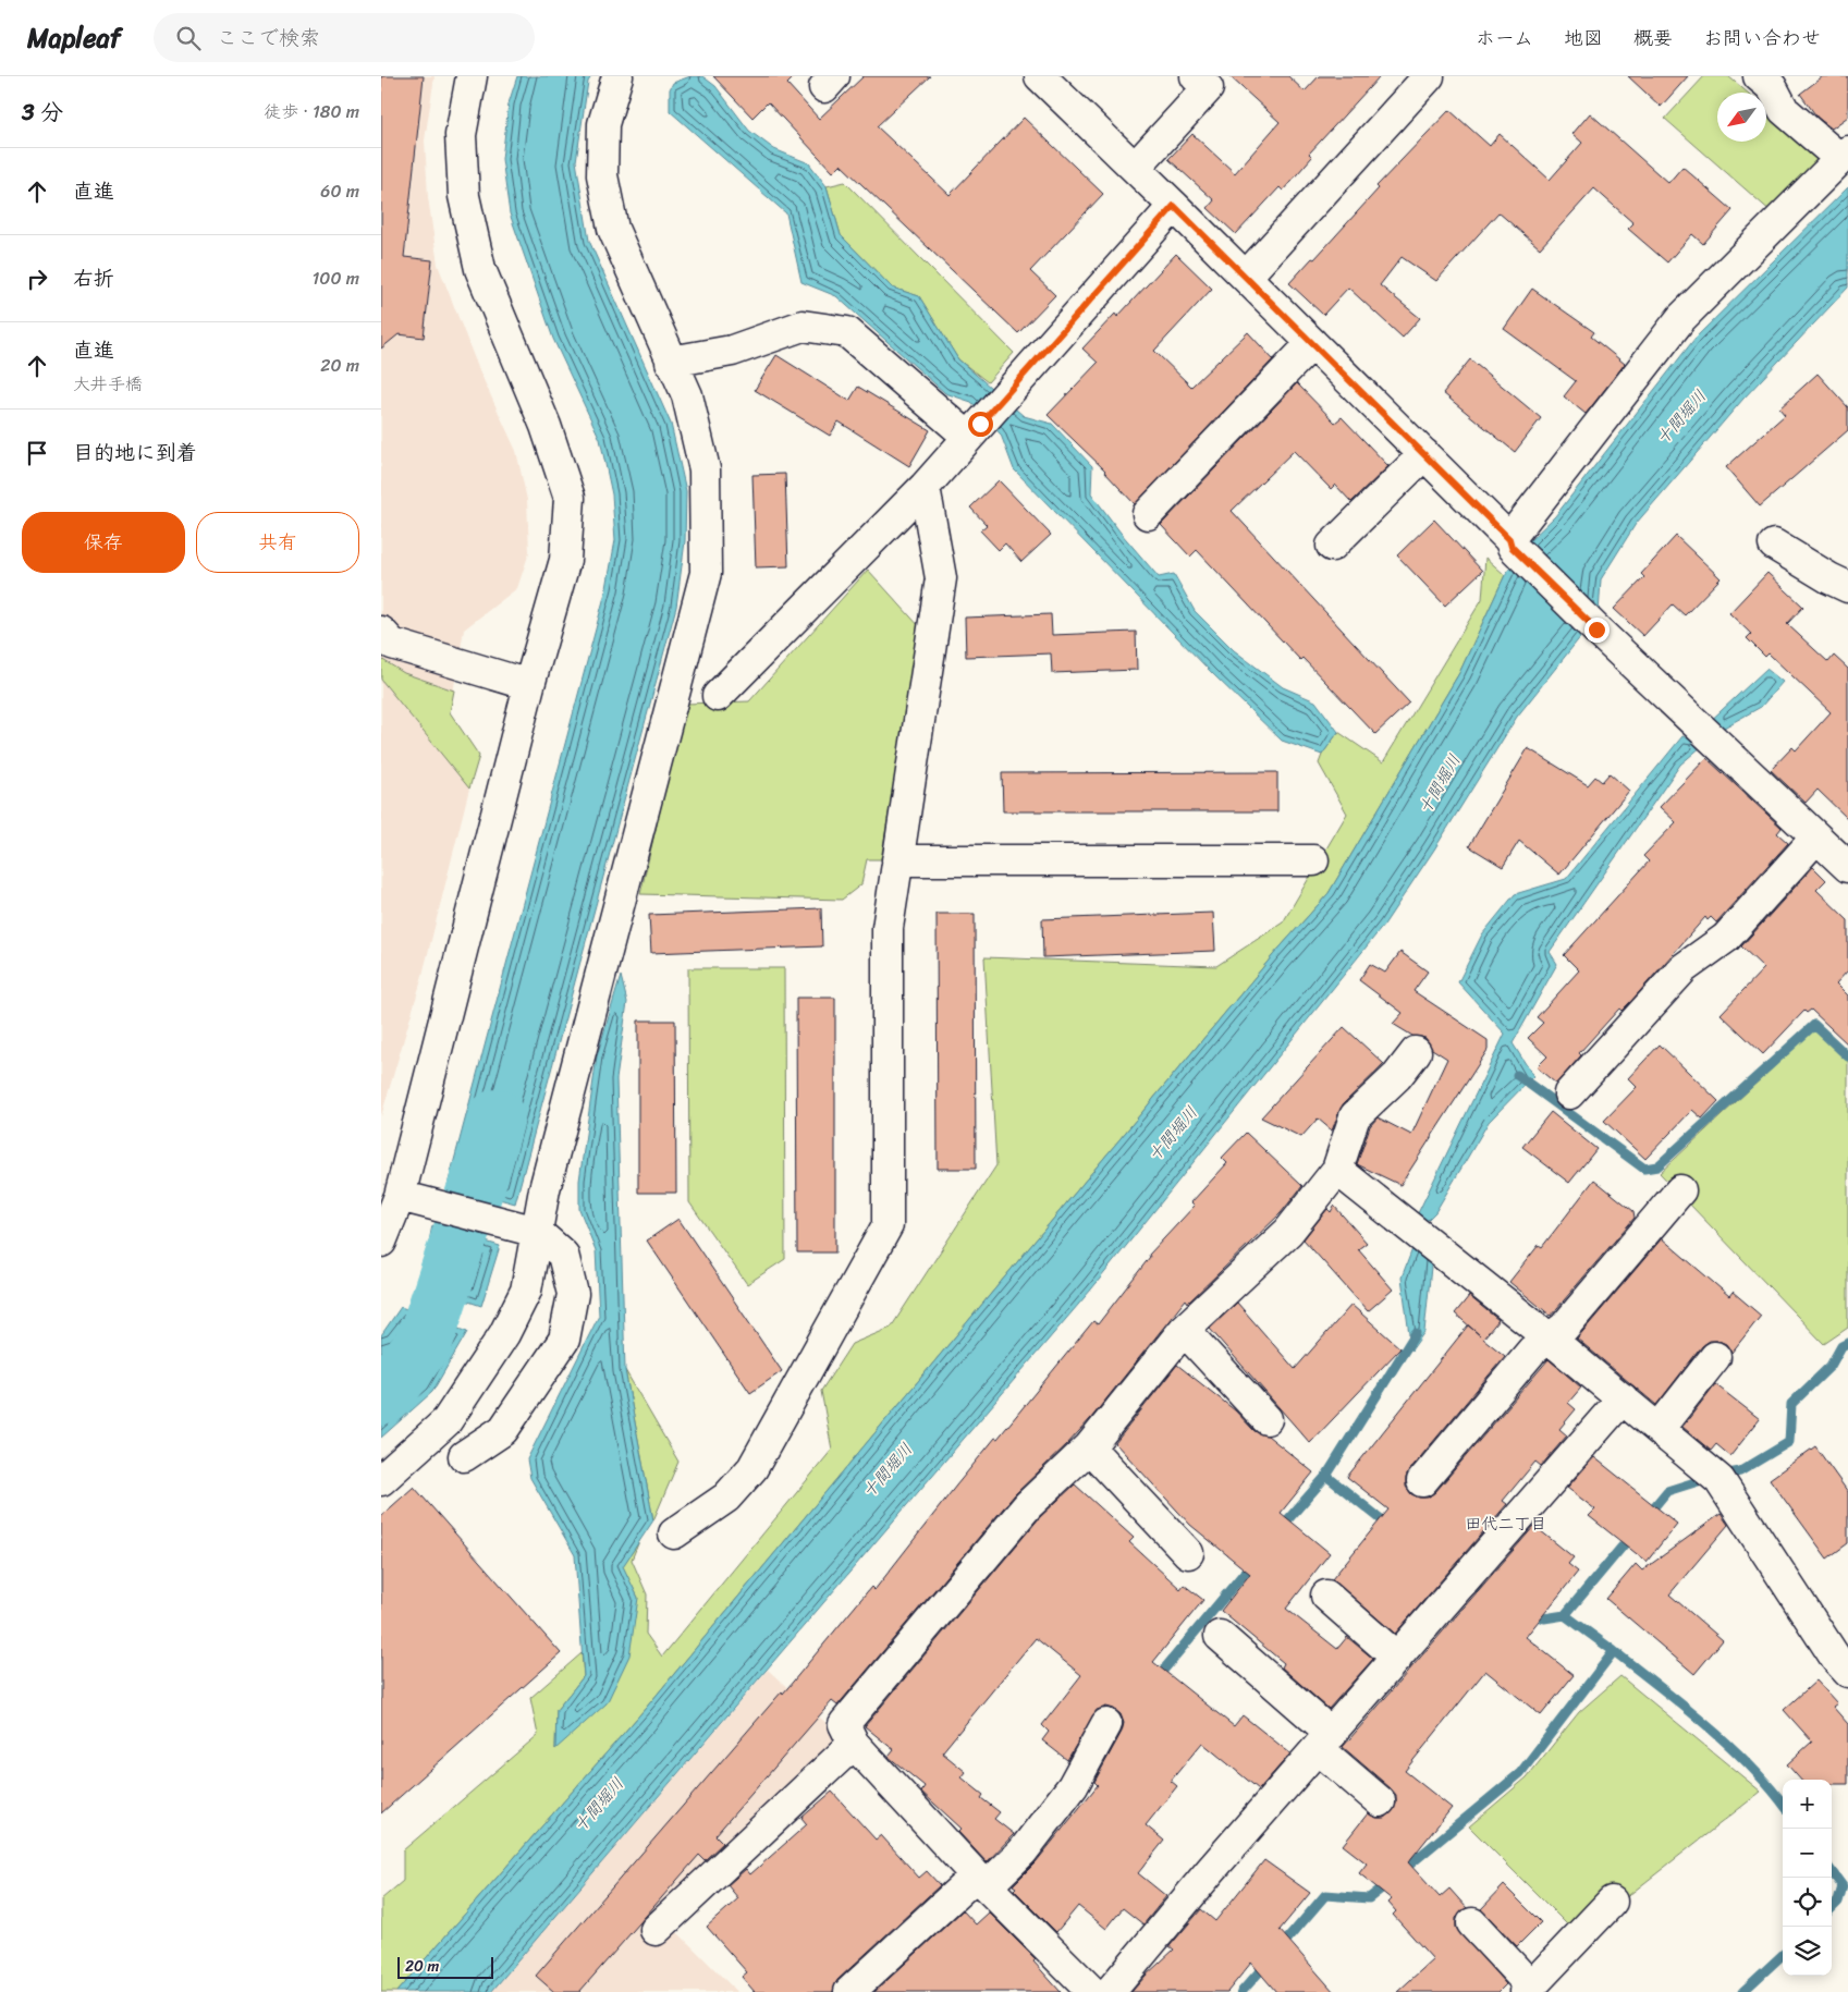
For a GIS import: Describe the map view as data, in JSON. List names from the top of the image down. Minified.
{"districts":["田代二丁目"],"water":["十間堀川"],"scale_bar":"20 m","north":"bottom left","page":{"header":"Mapleaf","search":"ここで検索","nav":["ホーム","地図","概要","お問い合わせ"],"heading":["3 分","徒歩 · 180 m"],"list":[["直進","60 m"],["右折","100 m"],["直進","大井手橋","20 m"],"目的地に到着"],"buttons":["保存","共有"],"map_buttons":["+","−"],"scale":"20 m"}}
